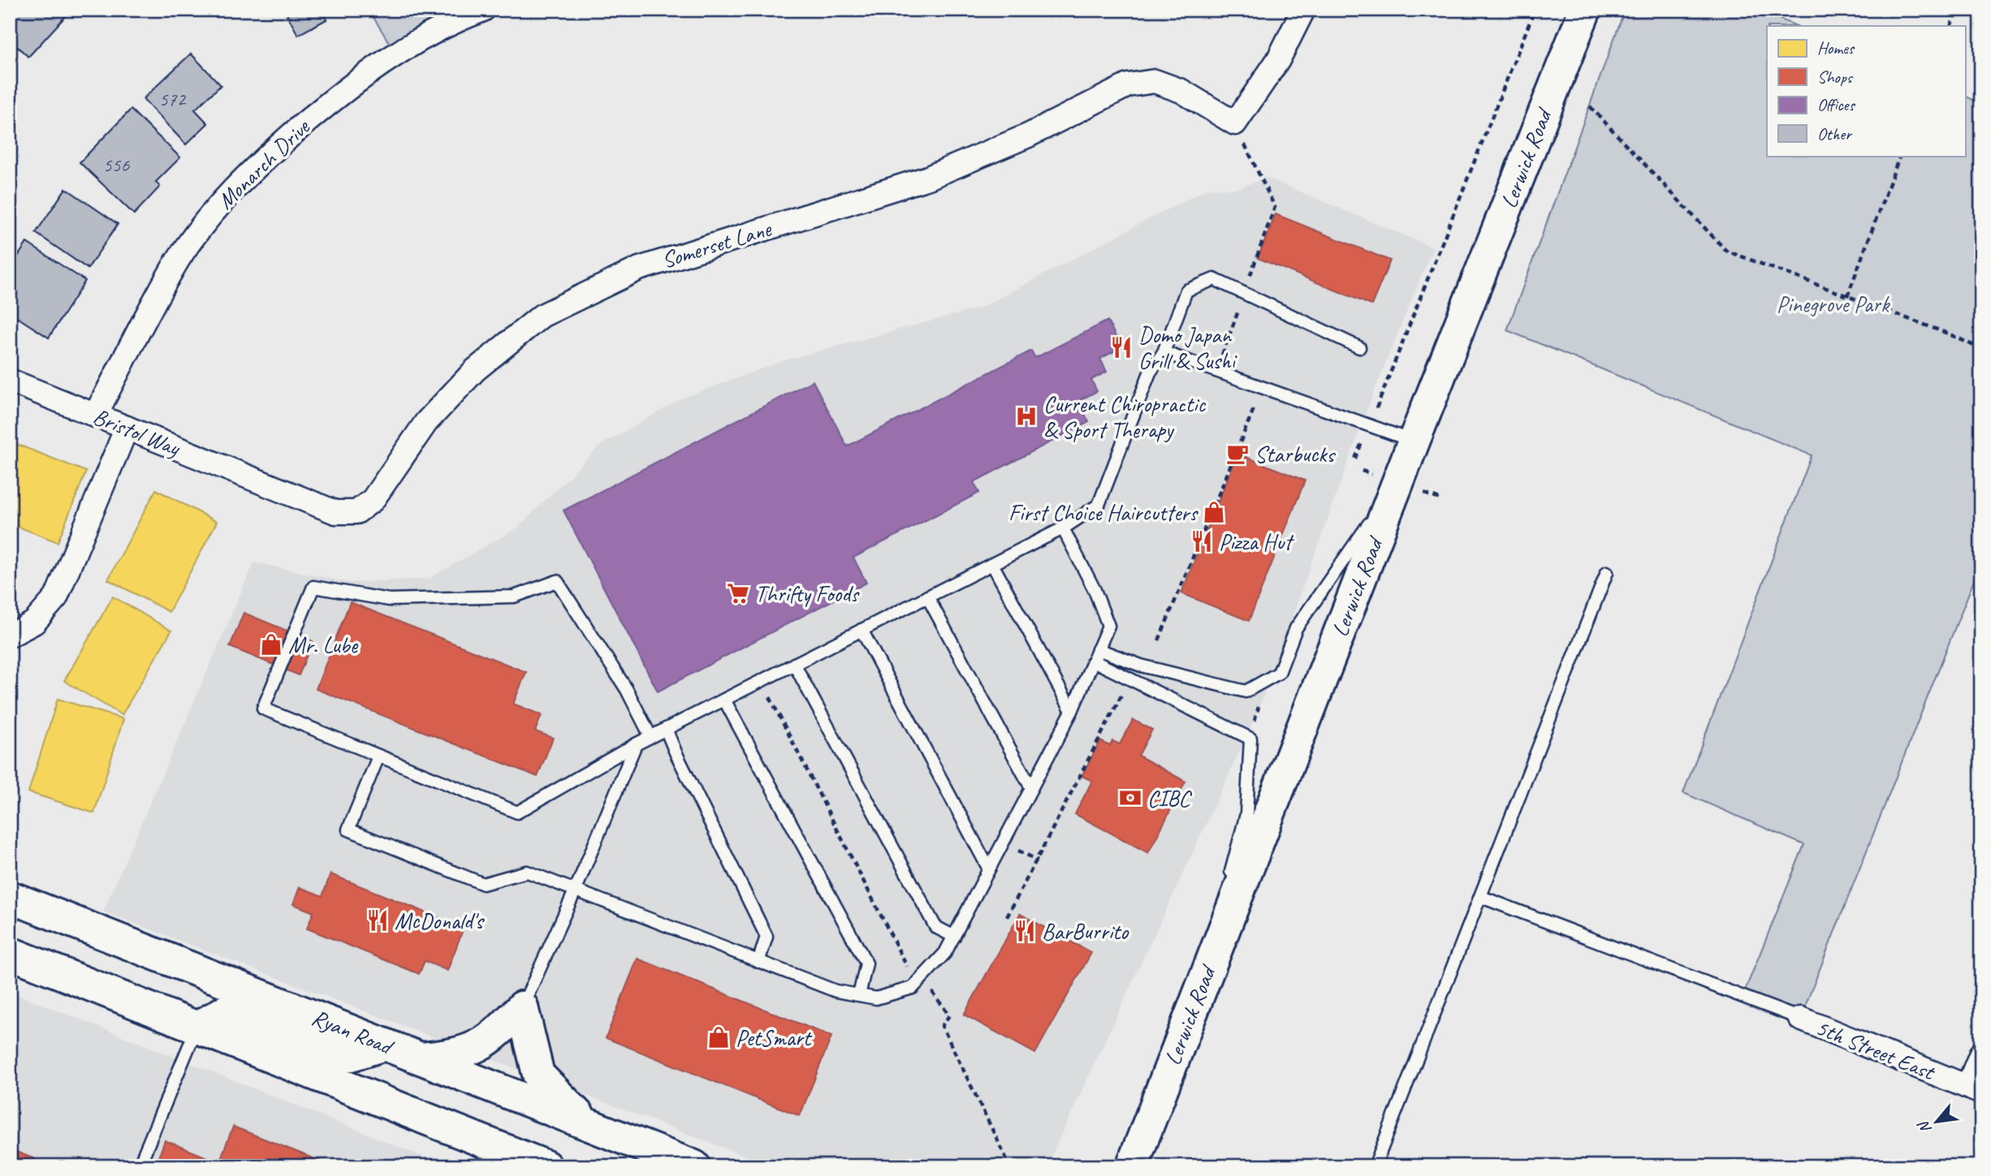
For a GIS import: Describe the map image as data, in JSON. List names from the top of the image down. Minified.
{"streets":{"main road":["Lerwick Road","Ryan Road"],"street":["Monarch Drive","Somerset Lane","Bristol Way","5th Street East"]},"crossings":[["Monarch Drive","Bristol Way"],["Somerset Lane","Bristol Way"]],"parks":["Pinegrove Park"],"places":{"restaurant":["Domo Japan Grill & Sushi","Pizza Hut","McDonald's","BarBurrito"],"hospital":["Current Chiropractic & Sport Therapy"],"cafe":["Starbucks"],"shop":["First Choice Haircutters","Mr. Lube","PetSmart"],"supermarket":["Thrifty Foods"],"bank":["CIBC"]},"house_numbers":["572","556"],"legend":["Homes","Shops","Offices","Other"],"north":"bottom left"}
